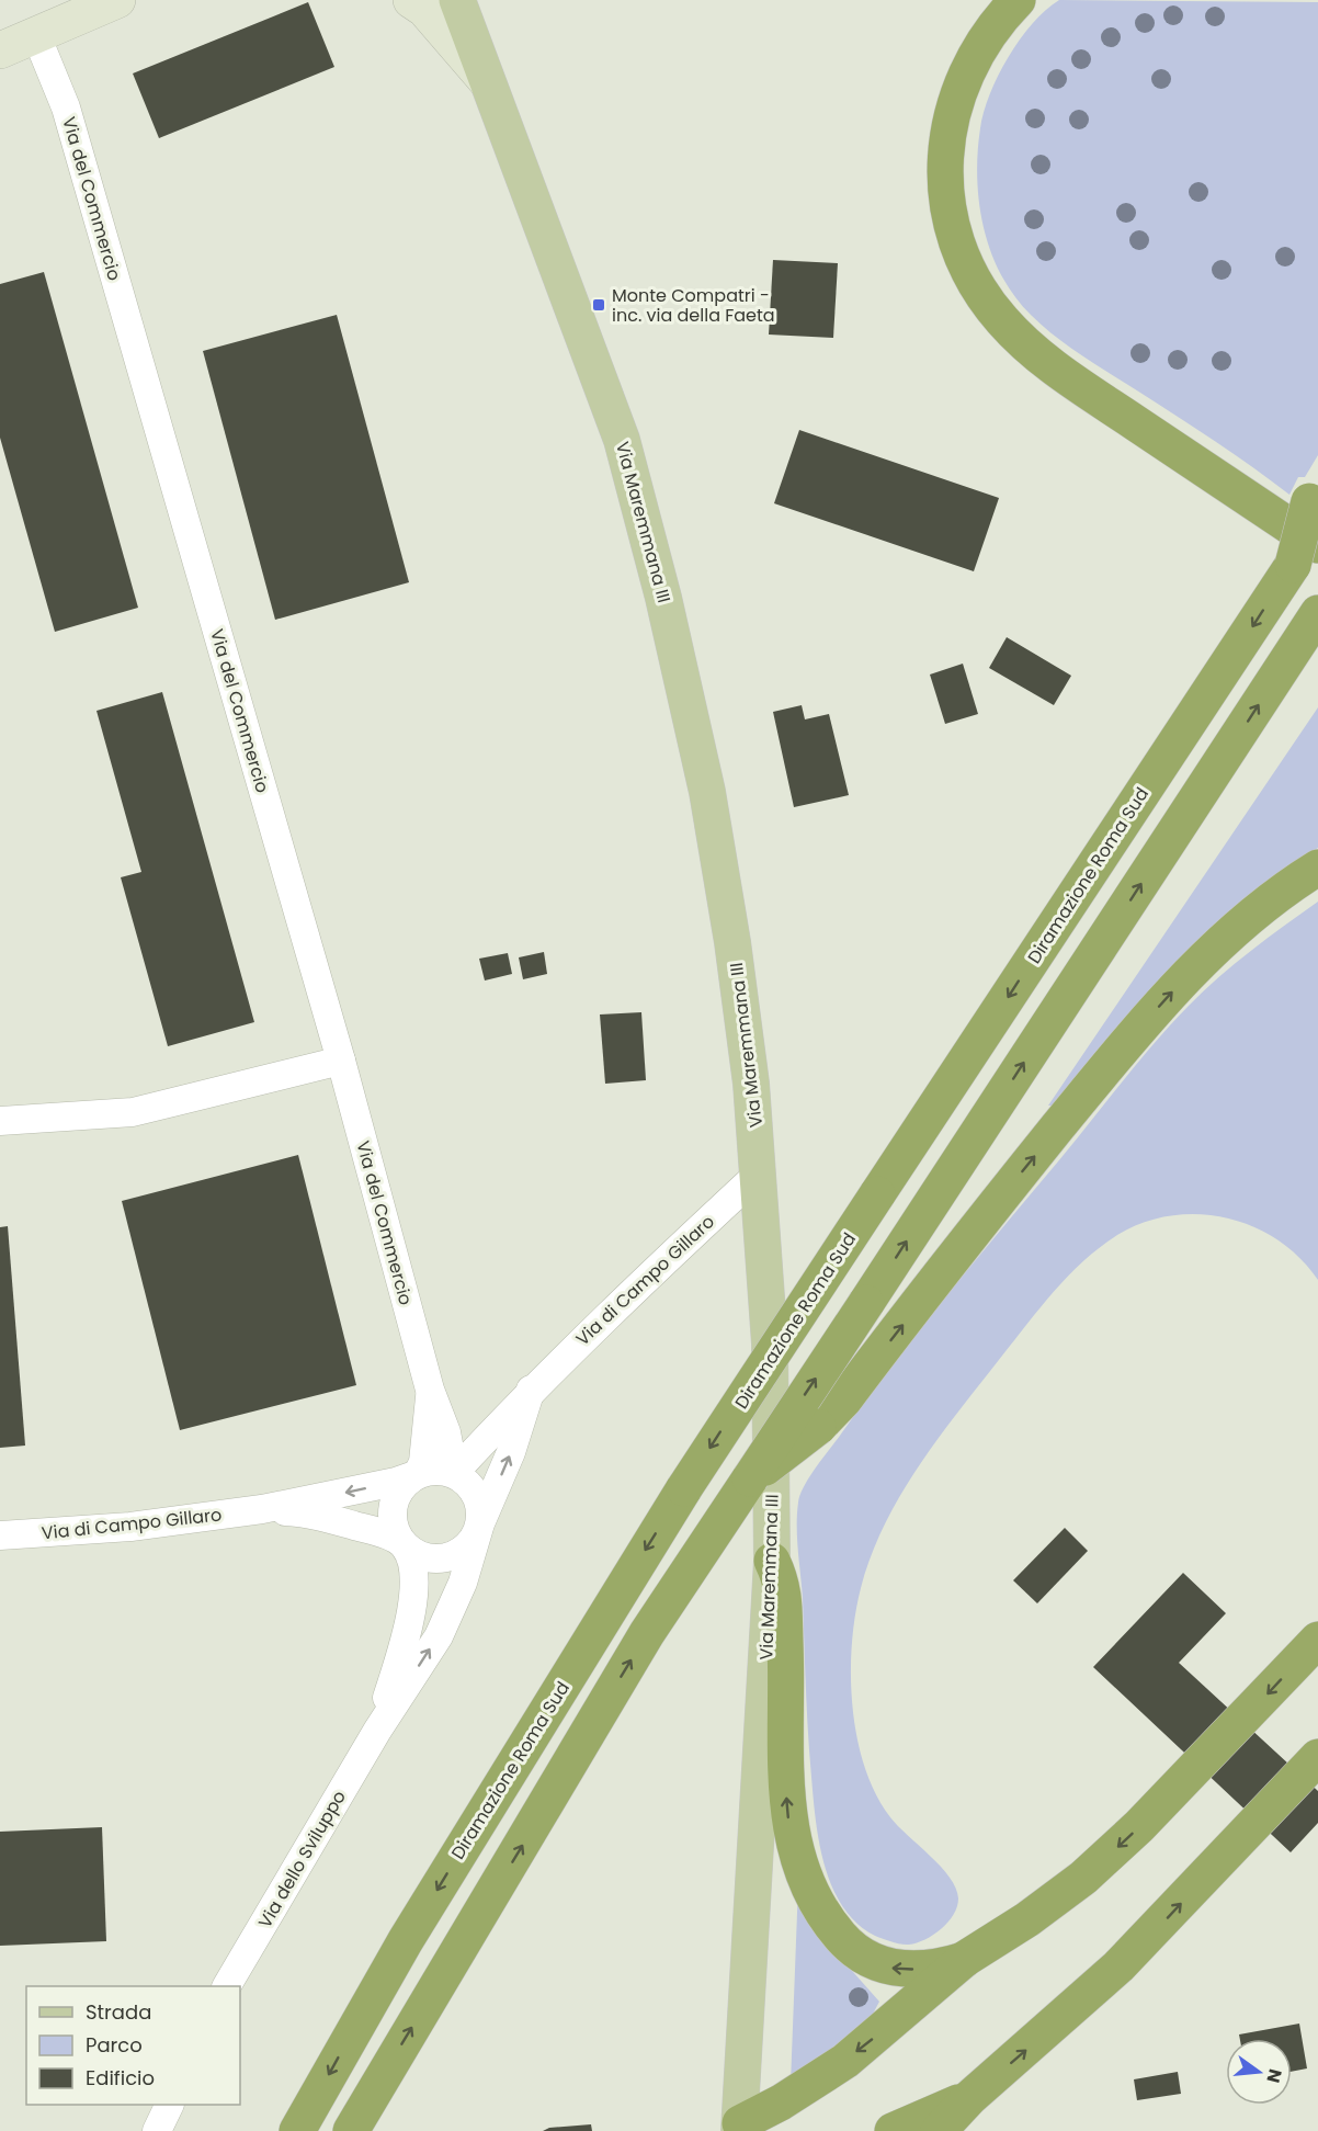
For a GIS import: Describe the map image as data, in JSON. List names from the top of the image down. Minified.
{"streets":{"highway":["Diramazione Roma Sud"],"main road":["Via Maremmana III"],"street":["Via del Commercio","Via di Campo Gillaro","Via dello Sviluppo"]},"crossings":[["Via del Commercio","Via di Campo Gillaro"],["Via del Commercio","Via dello Sviluppo"],["Via Maremmana III","Via di Campo Gillaro"],["Via di Campo Gillaro","Via dello Sviluppo"]],"places":{"transit":["Monte Compatri - inc. via della Faeta"]},"legend":["Strada","Parco","Edificio"],"north":"right"}
